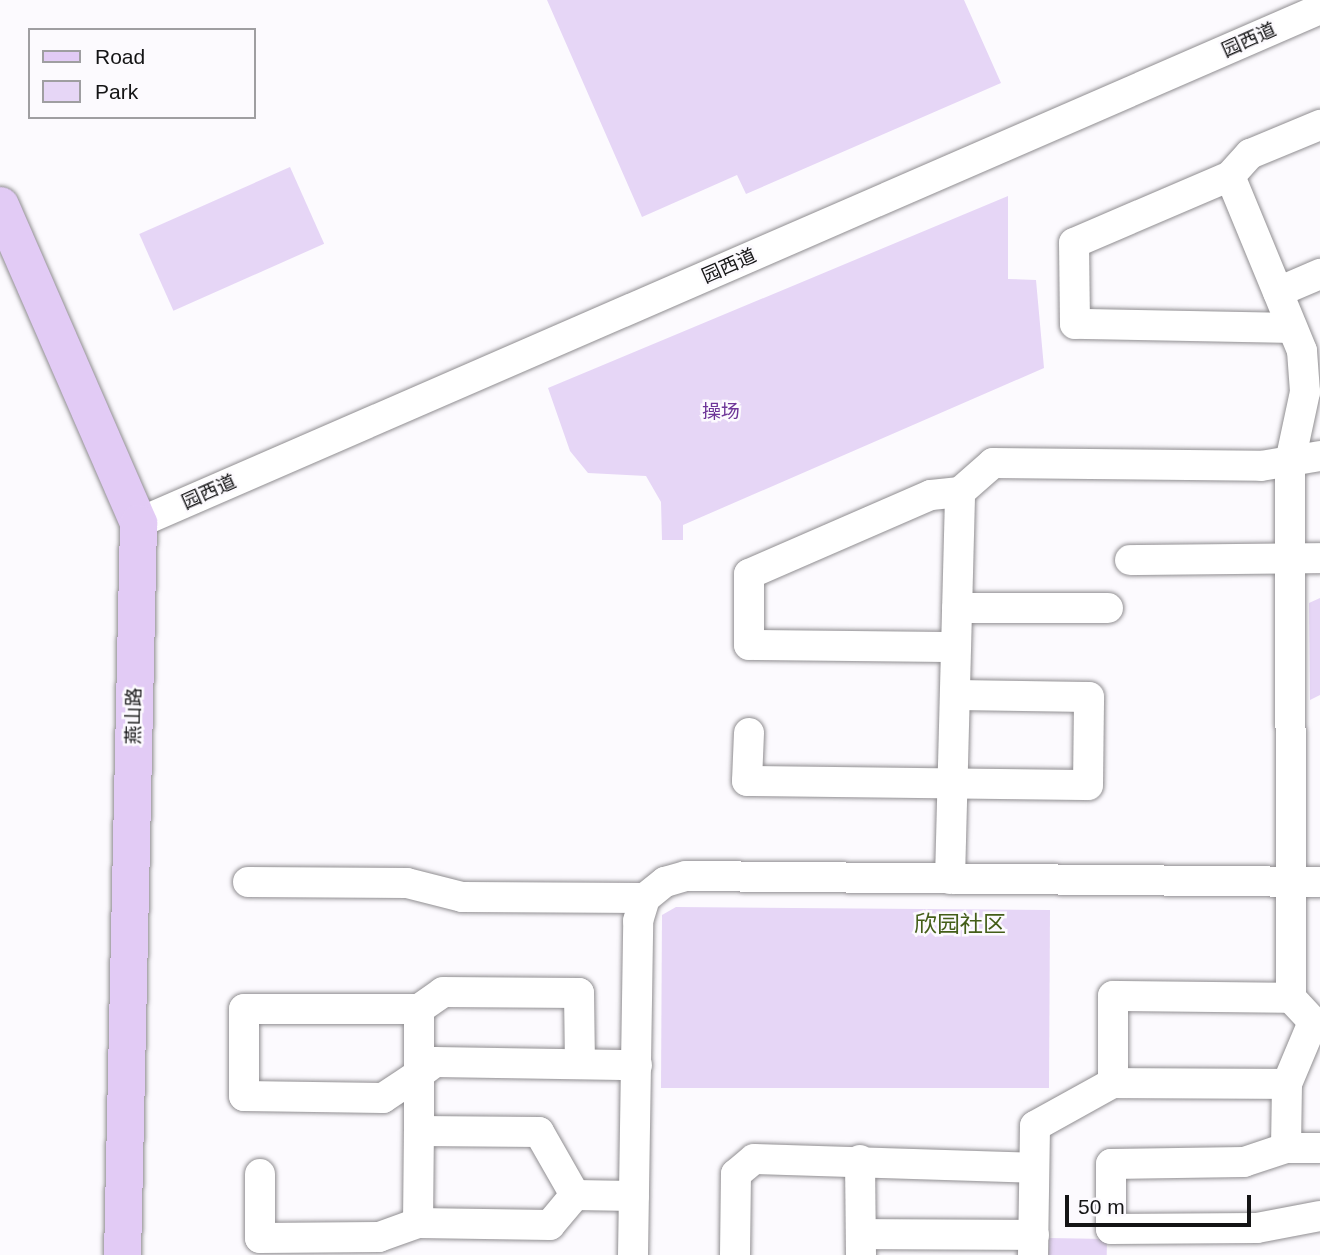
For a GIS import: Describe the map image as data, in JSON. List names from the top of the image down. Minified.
{"streets":{"main road":["燕山路"],"street":["园西道"]},"crossings":[["园西道","燕山路"]],"districts":["欣园社区"],"parks":["操场"],"legend":["Road","Park"],"scale_bar":"50 m"}
